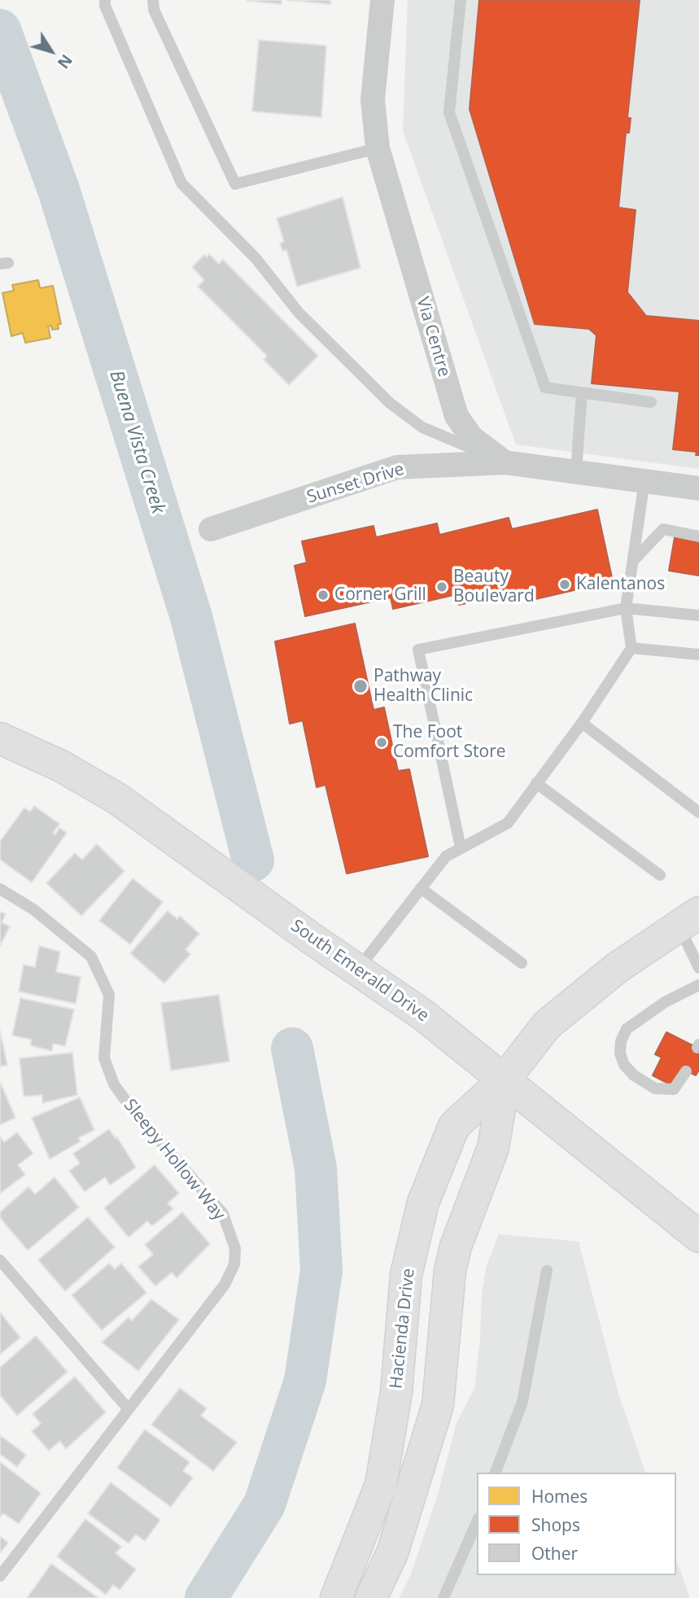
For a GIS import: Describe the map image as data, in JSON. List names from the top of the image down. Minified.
{"streets":{"main road":["South Emerald Drive","Hacienda Drive"],"street":["Via Centre","Sunset Drive"],"lane":["Sleepy Hollow Way"]},"crossings":[["Via Centre","Sunset Drive"],["South Emerald Drive","Hacienda Drive"]],"water":["Buena Vista Creek"],"places":["Kalentanos","Beauty Boulevard","Corner Grill","Pathway Health Clinic","The Foot Comfort Store"],"legend":["Homes","Shops","Other"],"north":"bottom right"}
